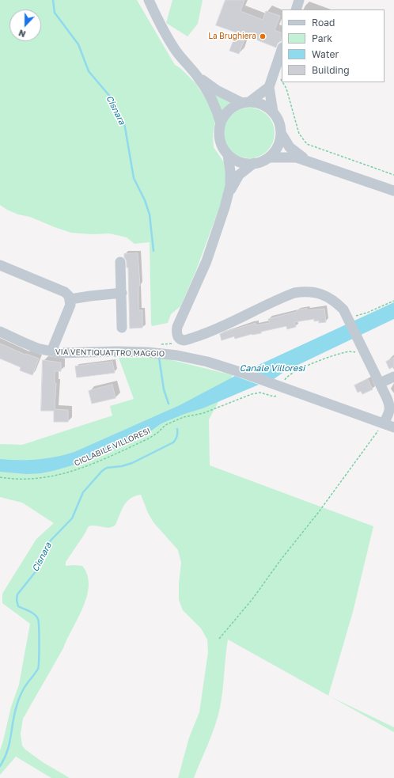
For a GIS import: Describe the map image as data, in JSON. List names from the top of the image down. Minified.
{"streets":{"street":["VIA VENTIQUATTRO MAGGIO"],"path":["CICLABILE VILLORESI"]},"water":["Cisnara","Canale Villoresi"],"places":["La Brughiera"],"legend":["Road","Park","Water","Building"],"north":"bottom"}
